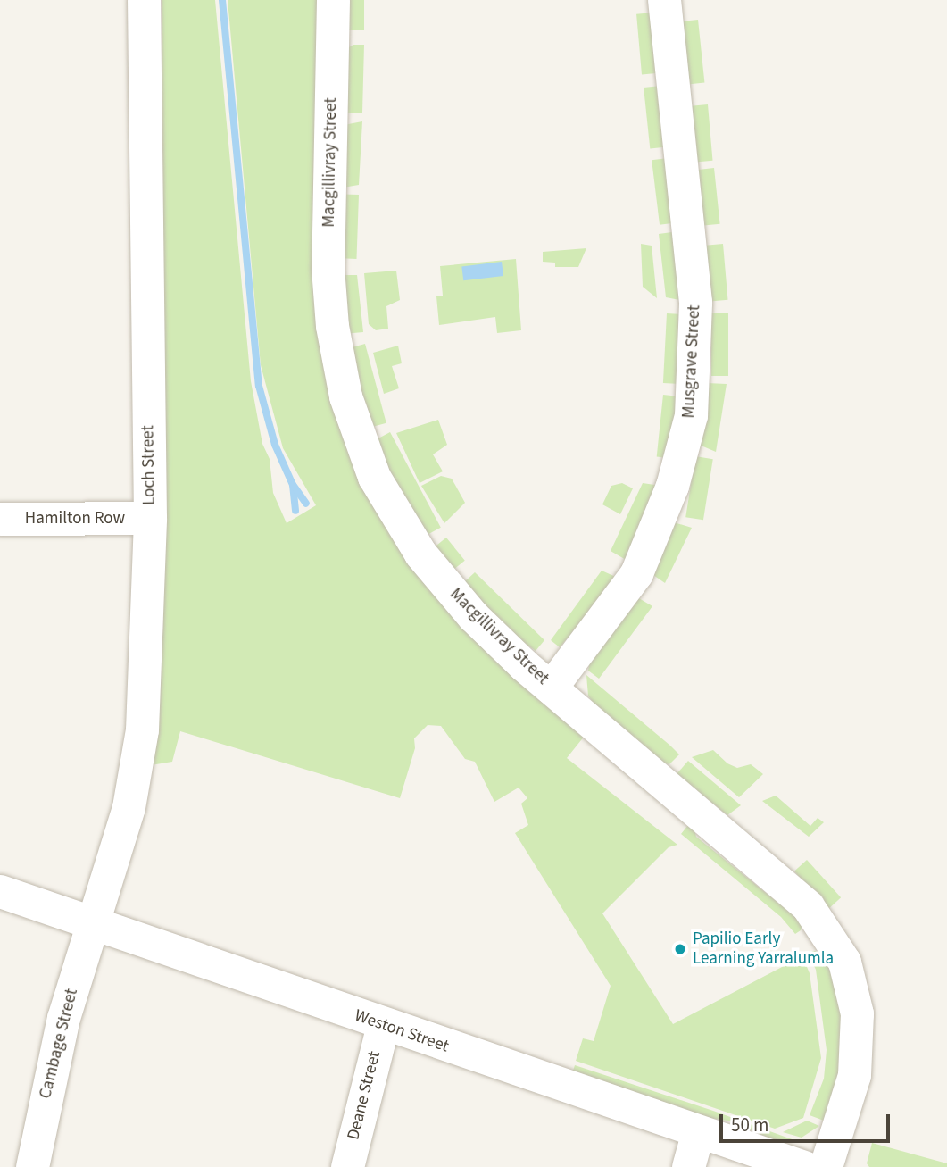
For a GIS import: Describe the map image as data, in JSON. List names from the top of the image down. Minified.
{"streets":{"street":["Macgillivray Street","Musgrave Street","Loch Street","Hamilton Row","Weston Street","Cambage Street","Deane Street"]},"crossings":[["Macgillivray Street","Musgrave Street"],["Loch Street","Hamilton Row"],["Loch Street","Weston Street"],["Loch Street","Cambage Street"],["Weston Street","Cambage Street"],["Weston Street","Deane Street"]],"places":["Papilio Early Learning Yarralumla"],"scale_bar":"50 m"}
